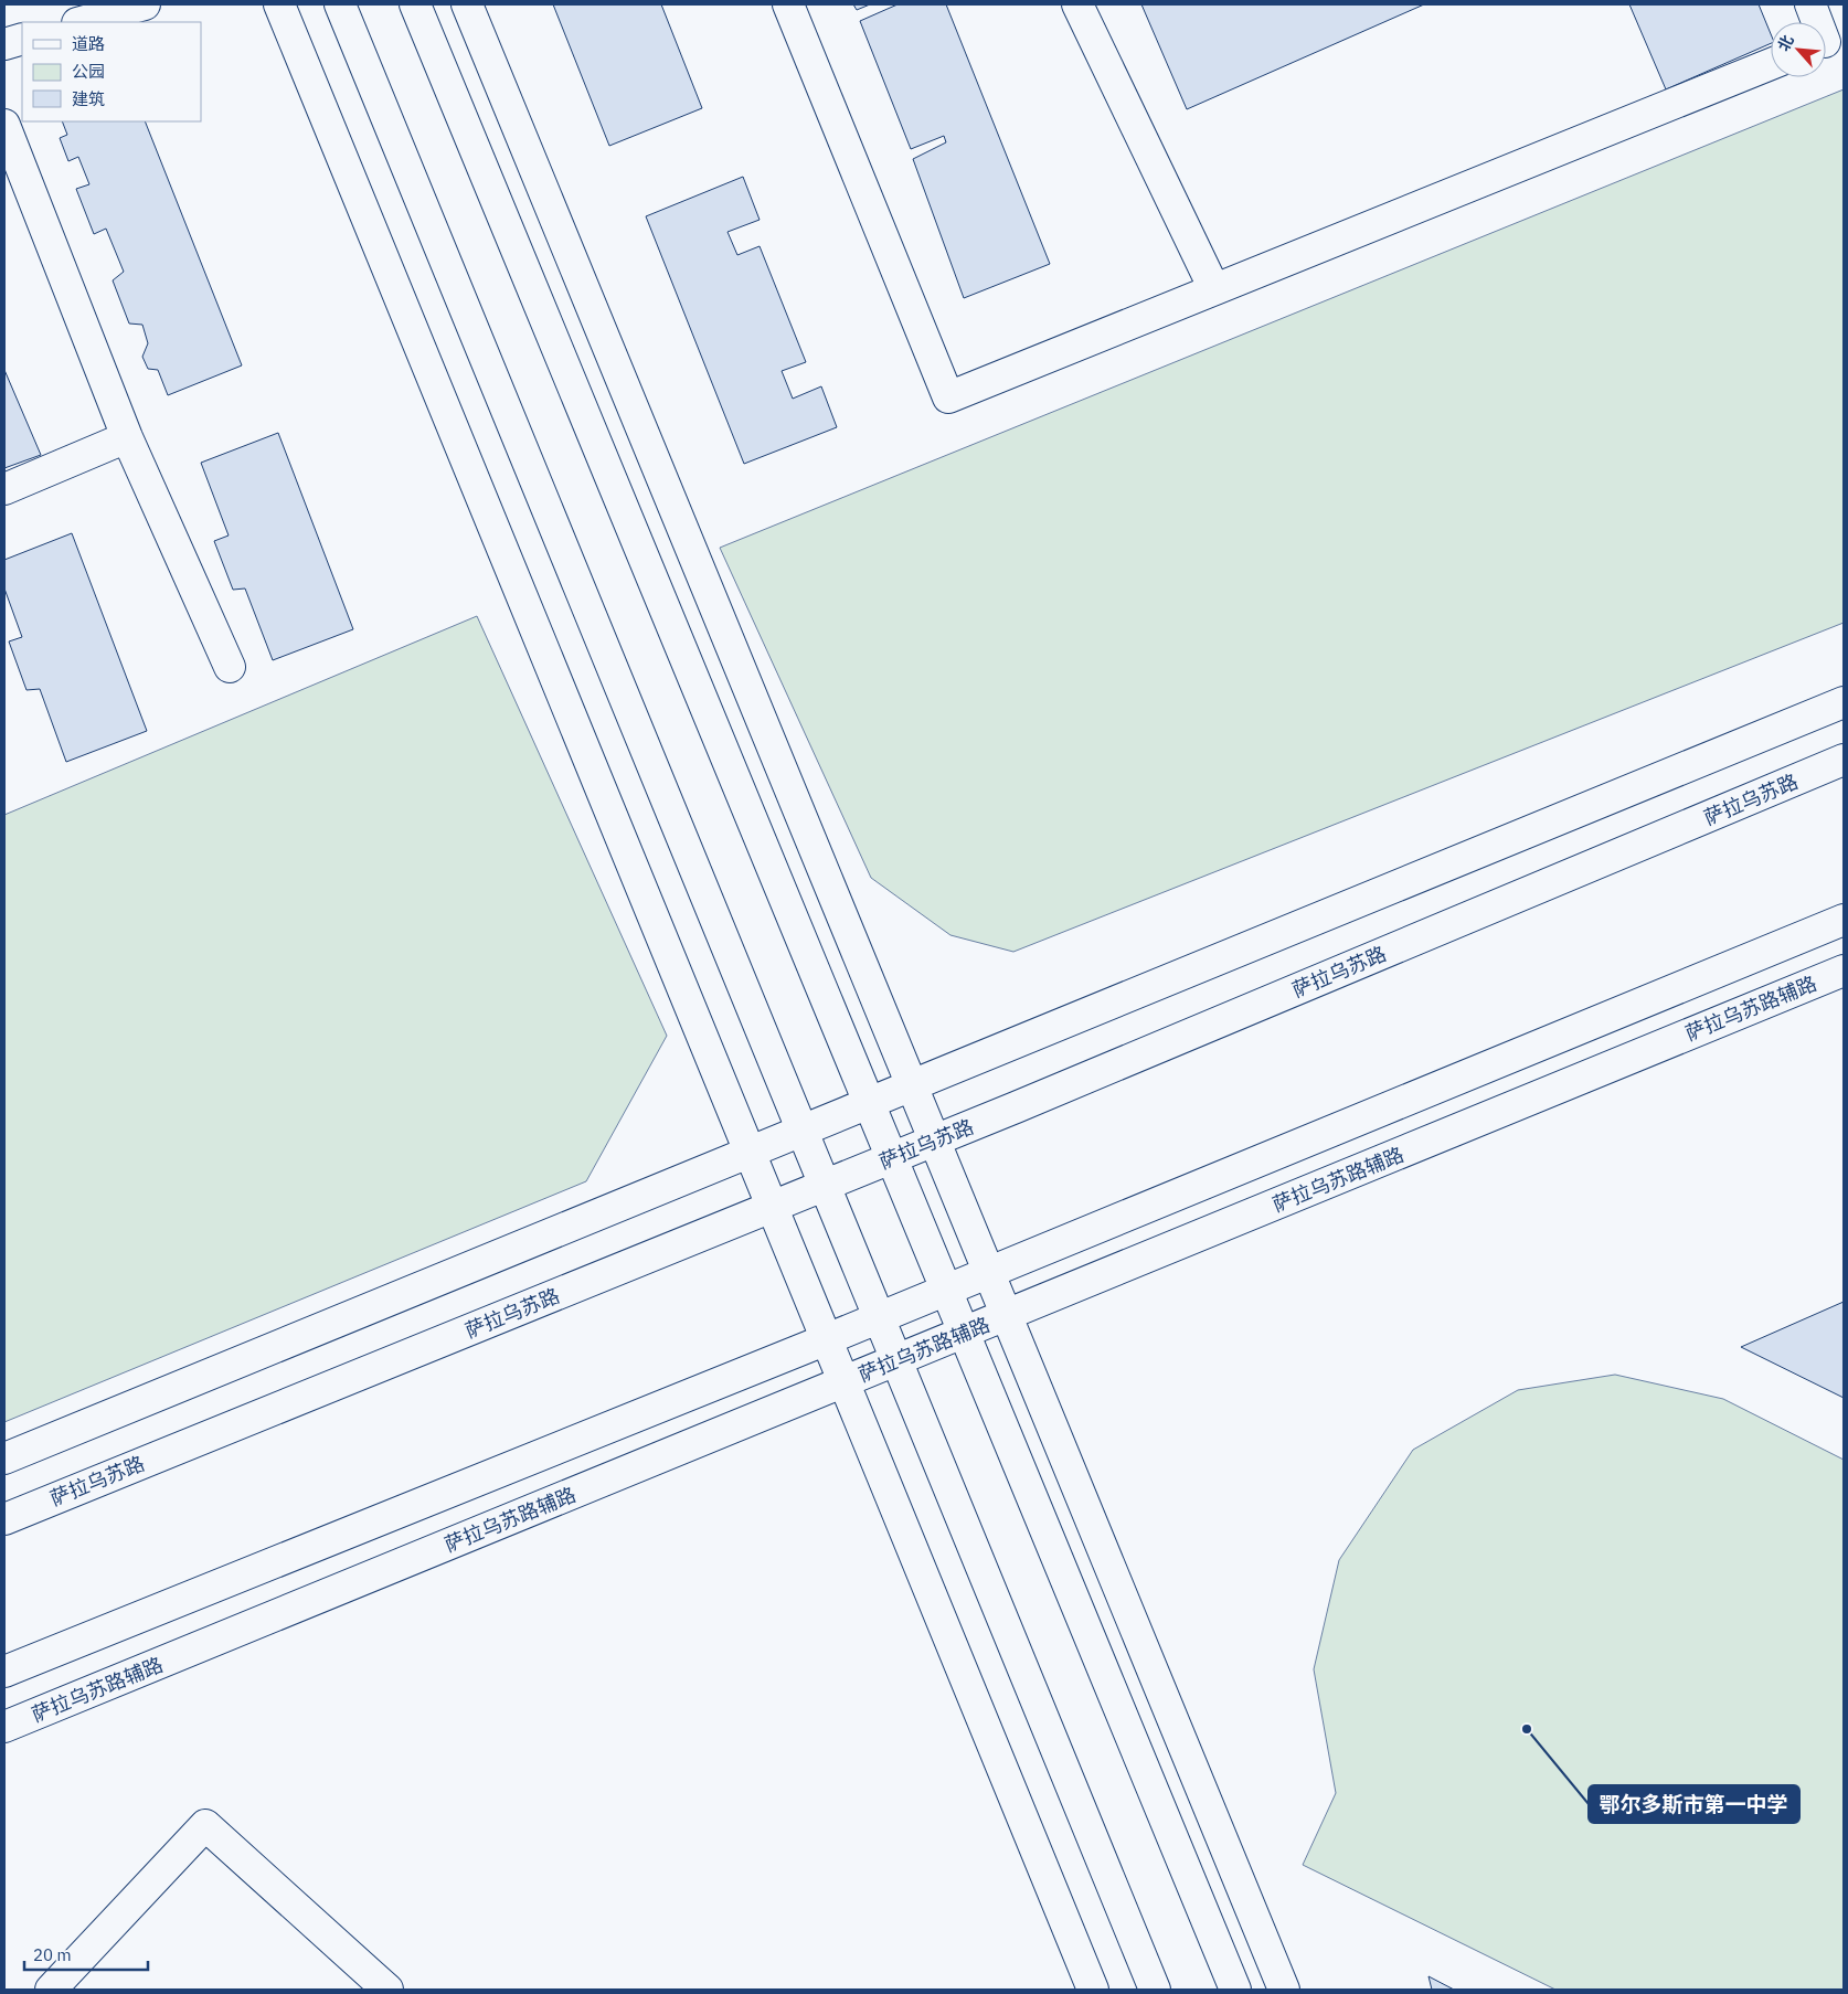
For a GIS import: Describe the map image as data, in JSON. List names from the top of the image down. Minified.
{"streets":{"street":["萨拉乌苏路","萨拉乌苏路辅路"]},"places":["鄂尔多斯市第一中学"],"legend":["道路","公园","建筑"],"scale_bar":"20 m","north":"top left"}
